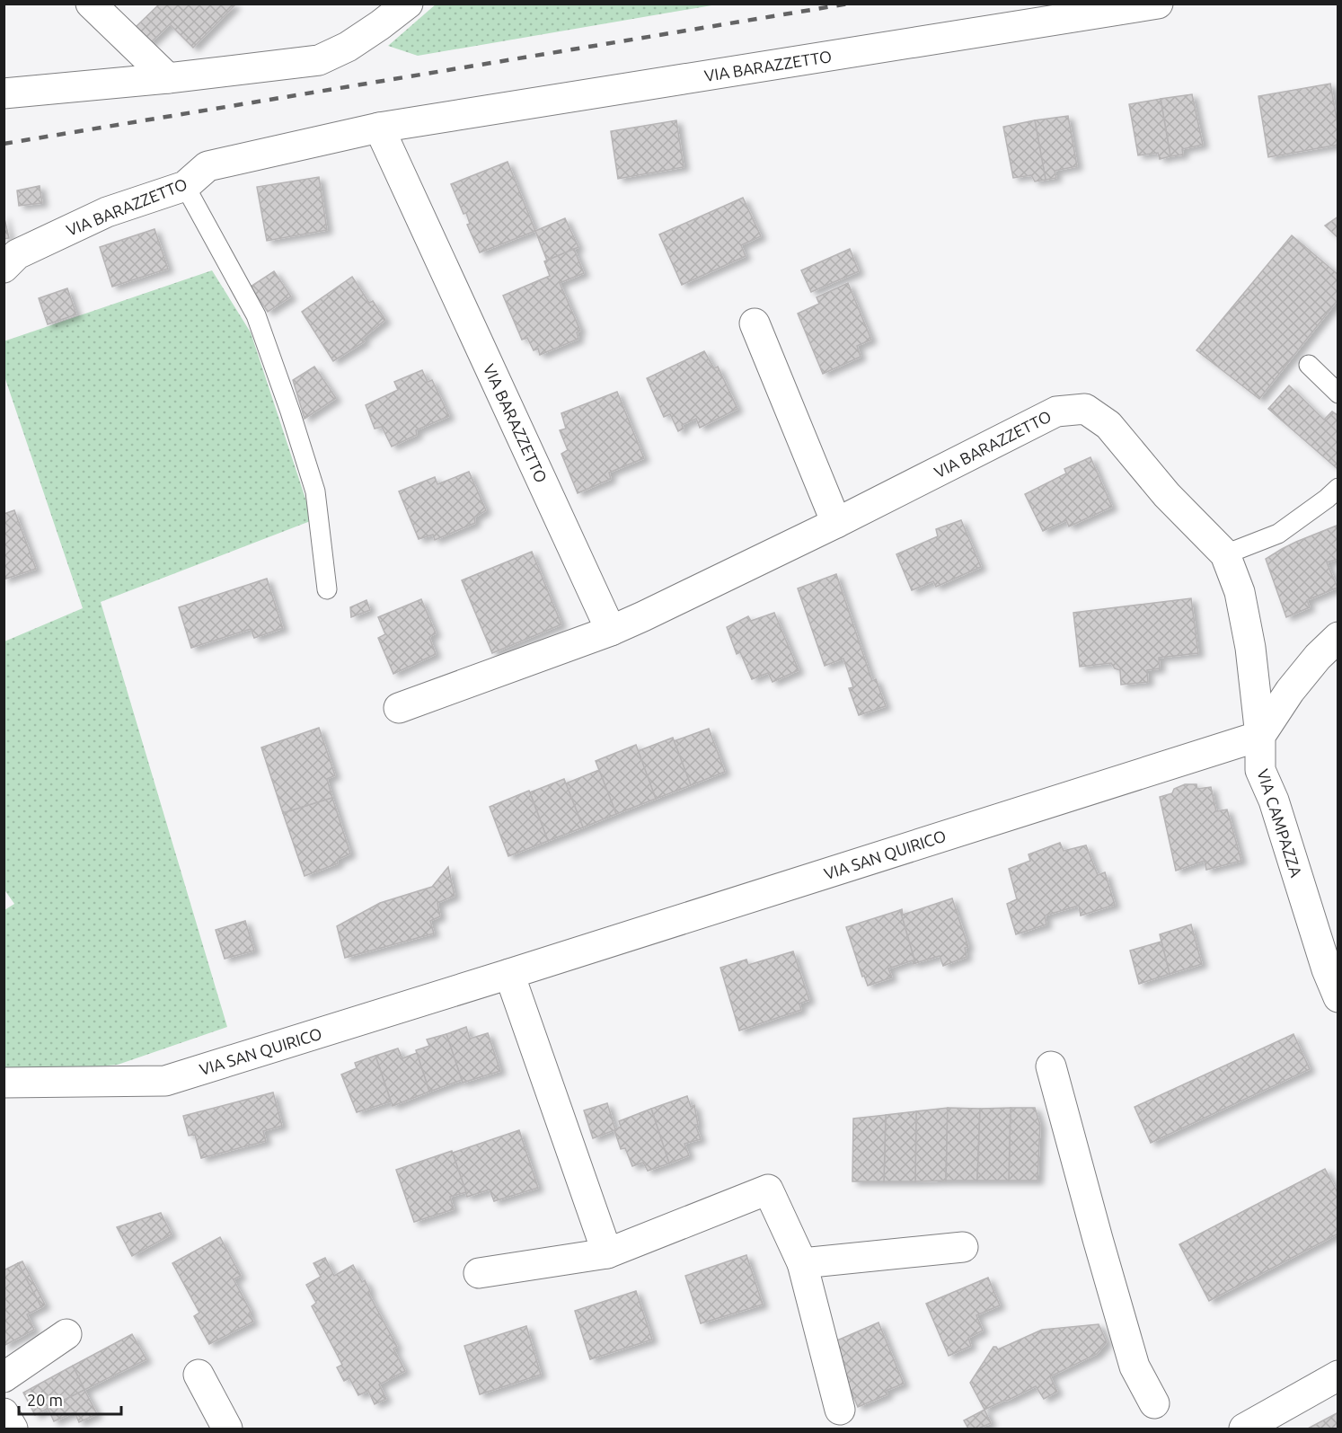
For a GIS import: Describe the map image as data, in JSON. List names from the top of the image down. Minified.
{"streets":{"street":["VIA BARAZZETTO","VIA CAMPAZZA","VIA SAN QUIRICO"]},"crossings":[["VIA BARAZZETTO","VIA CAMPAZZA"],["VIA BARAZZETTO","VIA SAN QUIRICO"],["VIA CAMPAZZA","VIA SAN QUIRICO"]],"scale_bar":"20 m"}
